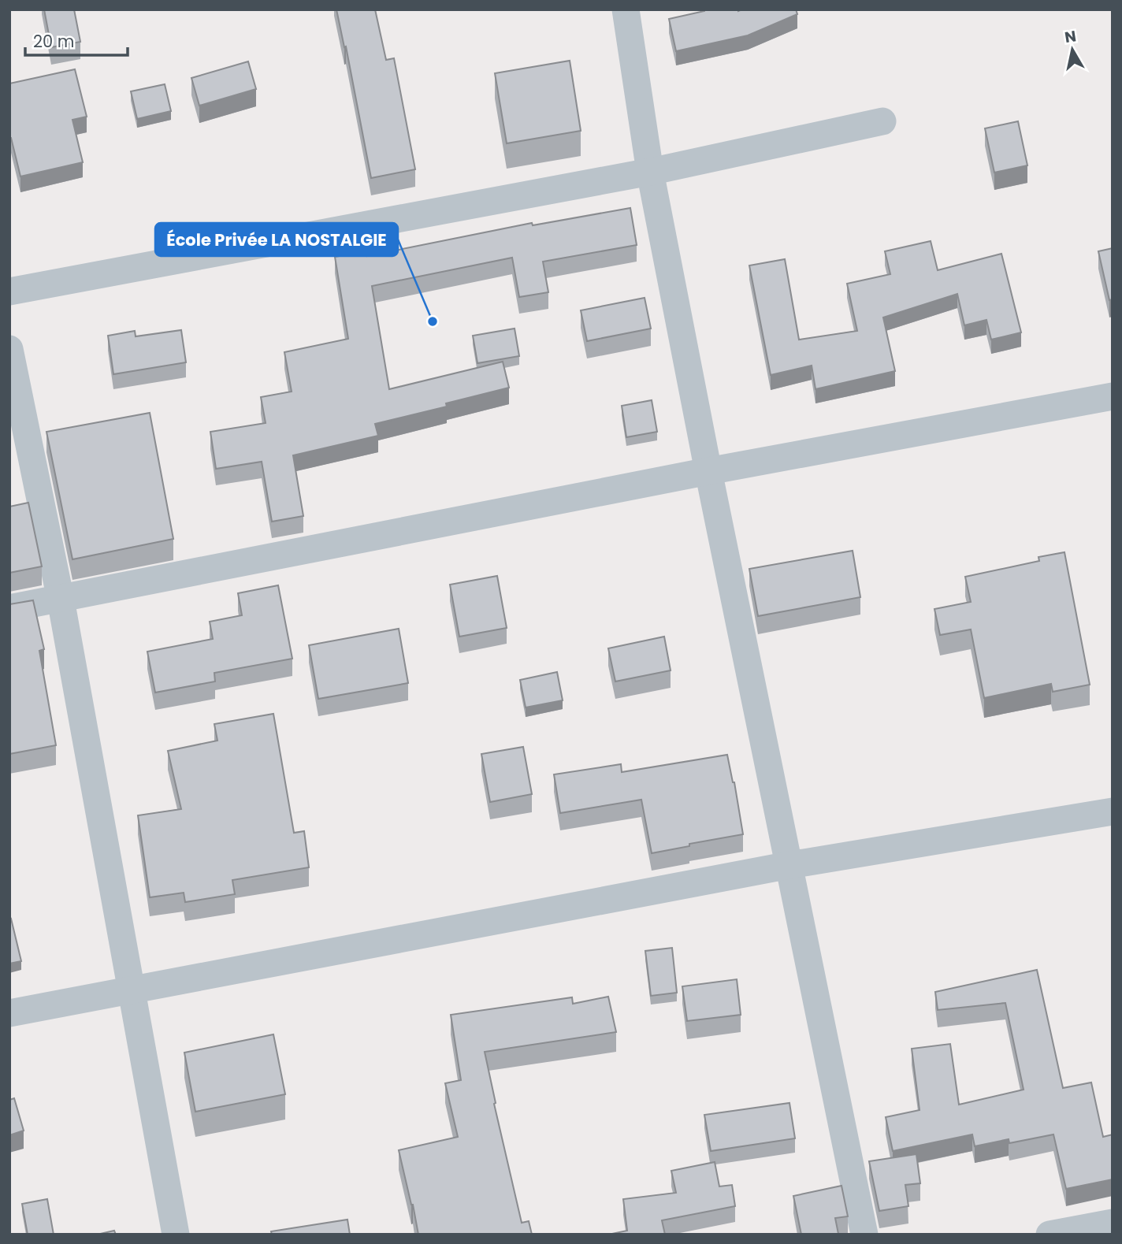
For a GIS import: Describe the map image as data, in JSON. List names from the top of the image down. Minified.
{"places":["École Privée LA NOSTALGIE"],"scale_bar":"20 m","north":"top"}
